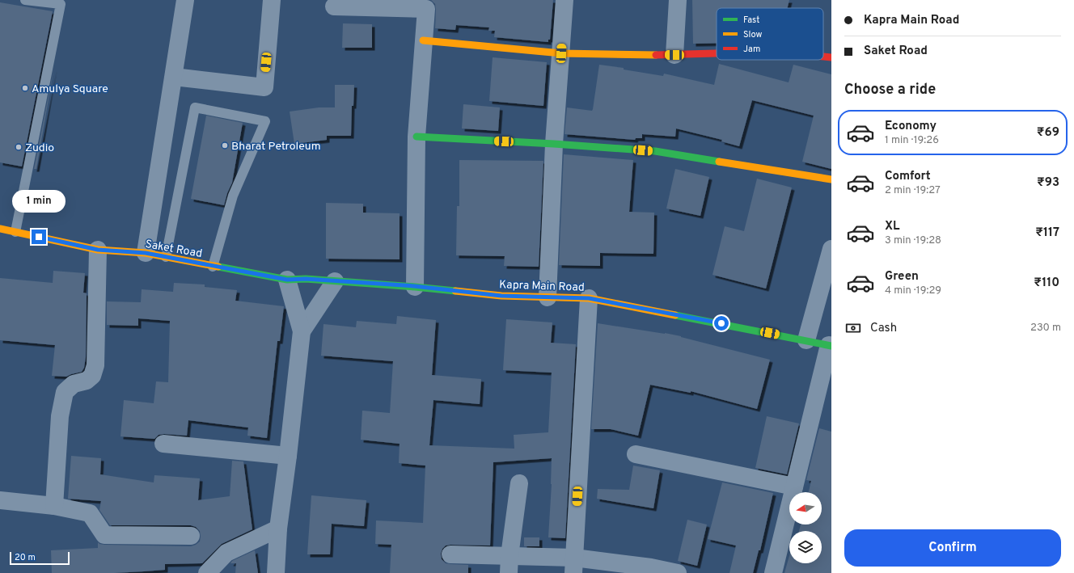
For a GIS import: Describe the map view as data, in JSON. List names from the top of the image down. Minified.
{"streets":{"street":["Saket Road","Kapra Main Road"]},"crossings":[["Saket Road","Kapra Main Road"]],"places":["Amulya Square","Bharat Petroleum","Zudio"],"legend":["Fast","Slow","Jam"],"scale_bar":"20 m","north":"left","page":{"banner":["Kapra Main Road","Saket Road"],"heading":"Choose a ride","list":[{"name":"Economy","note":"1 min · 19:26","value":"₹69"},{"name":"Comfort","note":"2 min · 19:27","value":"₹93"},{"name":"XL","note":"3 min · 19:28","value":"₹117"},{"name":"Green","note":"4 min · 19:29","value":"₹110"}],"bubble":"1 min","pay":["Cash","230 m"],"buttons":"Confirm","scale":"20 m"}}
